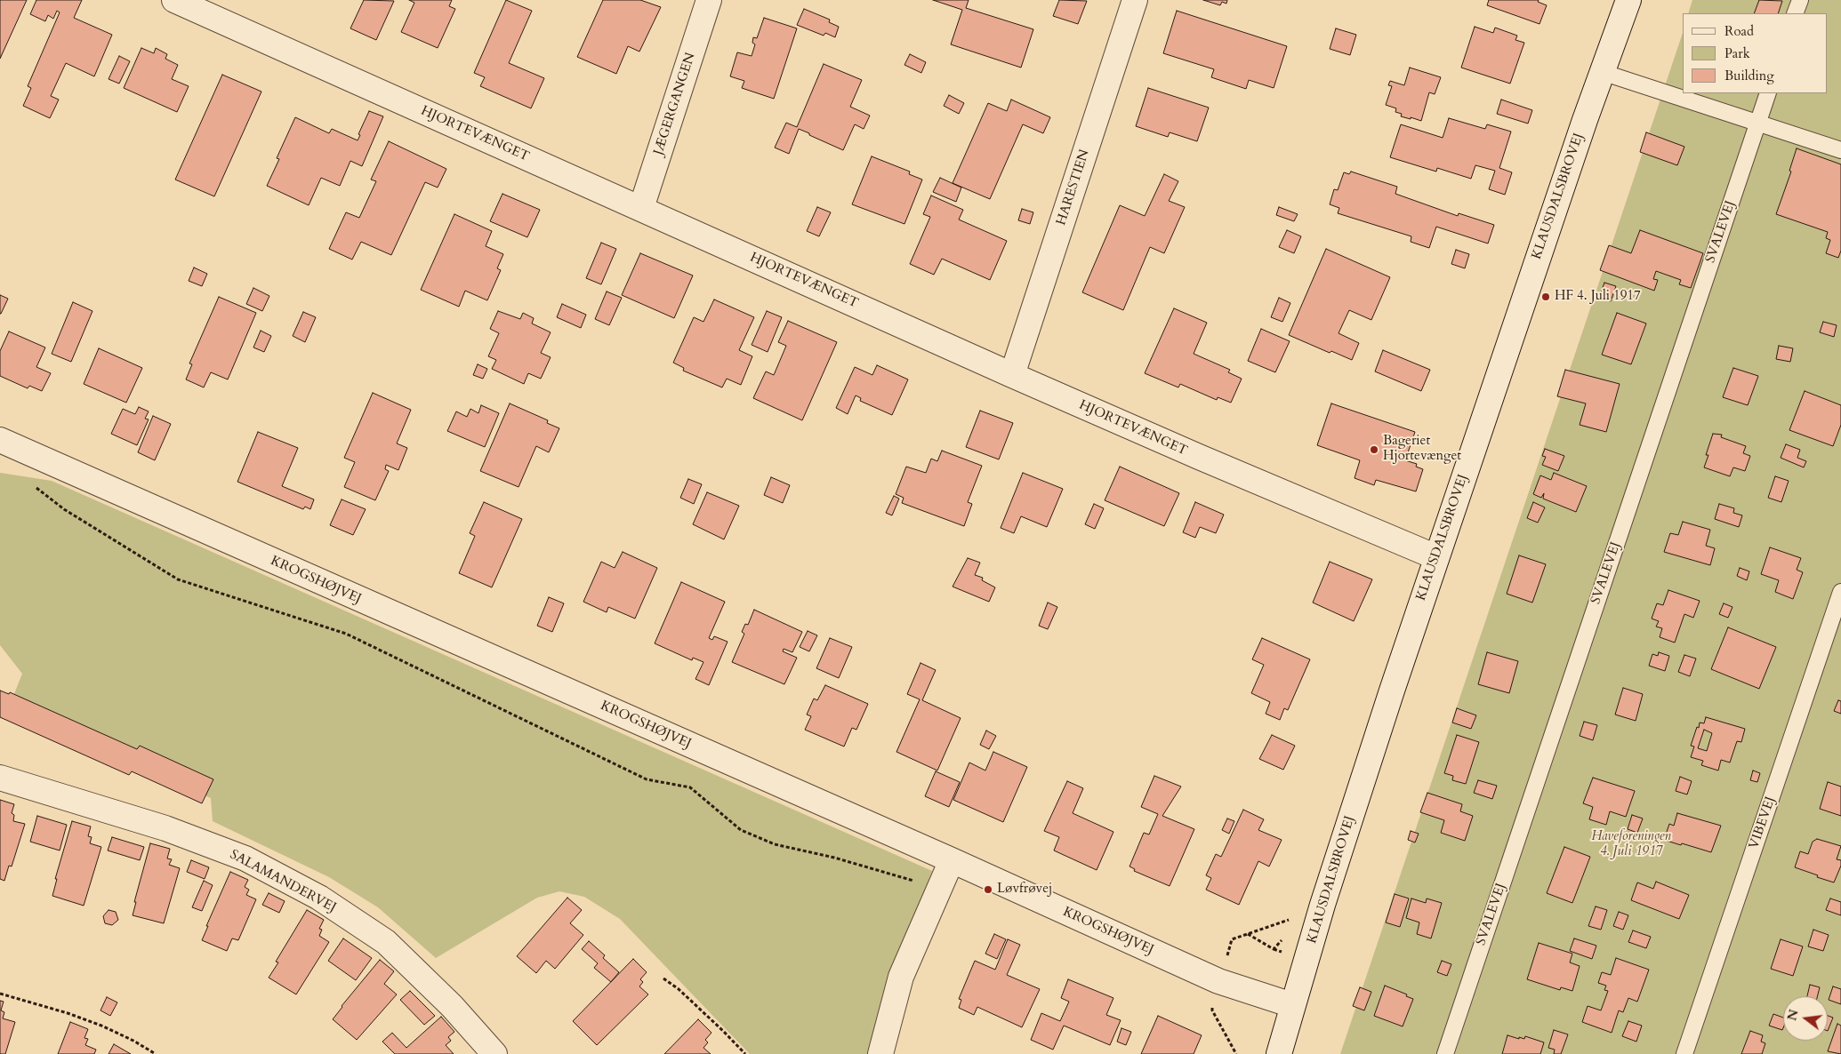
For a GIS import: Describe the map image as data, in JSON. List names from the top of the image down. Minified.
{"streets":{"street":["JÆGERGANGEN","HJORTEVÆNGET","HARESTIEN","KLAUSDALSBROVEJ","KROGSHØJVEJ","SALAMANDERVEJ"],"lane":["SVALEVEJ","VIBEVEJ"]},"crossings":[["JÆGERGANGEN","HJORTEVÆNGET"],["HJORTEVÆNGET","HARESTIEN"],["HJORTEVÆNGET","KLAUSDALSBROVEJ"],["KLAUSDALSBROVEJ","KROGSHØJVEJ"]],"parks":["Haveforeningen 4. Juli 1917"],"places":["HF 4. Juli 1917","Bageriet Hjortevænget","Løvfrøvej"],"legend":["Road","Park","Building"],"north":"left"}
